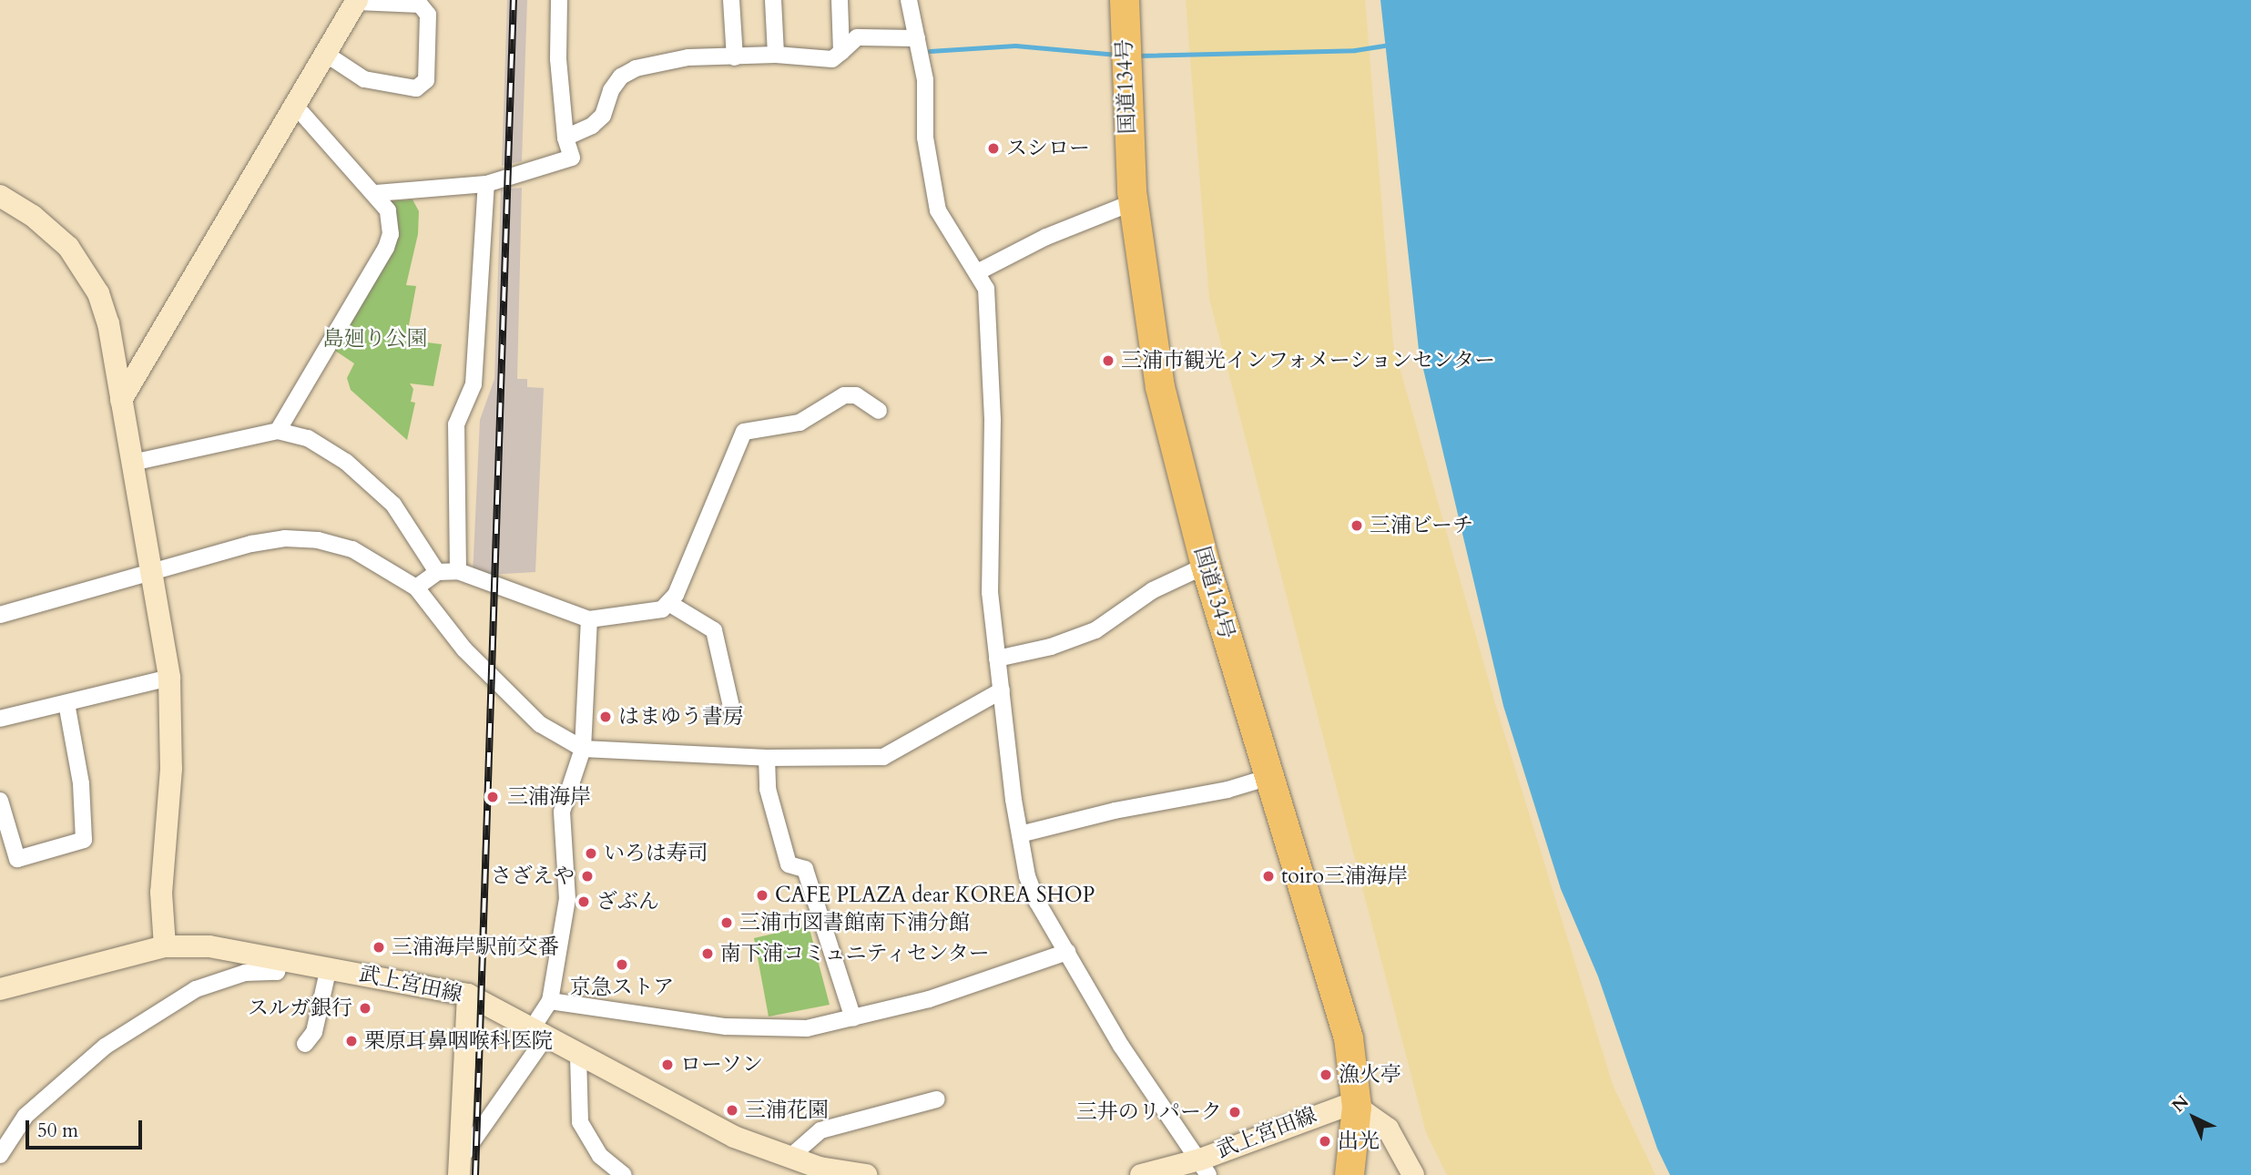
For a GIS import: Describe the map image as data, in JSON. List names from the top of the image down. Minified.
{"streets":{"highway":["国道134号"],"street":["武上宮田線"]},"crossings":[["国道134号","武上宮田線"]],"parks":["島廻り公園"],"places":["スシロー","三浦市観光インフォメーションセンター","三浦ビーチ","はまゆう書房","三浦海岸","いろは寿司","さざえや","toiro三浦海岸","CAFE PLAZA dear KOREA SHOP","ざぶん","三浦市図書館南下浦分館","三浦海岸駅前交番","南下浦コミュニティセンター","京急ストア","スルガ銀行","栗原耳鼻咽喉科医院","ローソン","漁火亭","三浦花園","三井のリパーク","出光"],"scale_bar":"50 m","north":"top left"}
